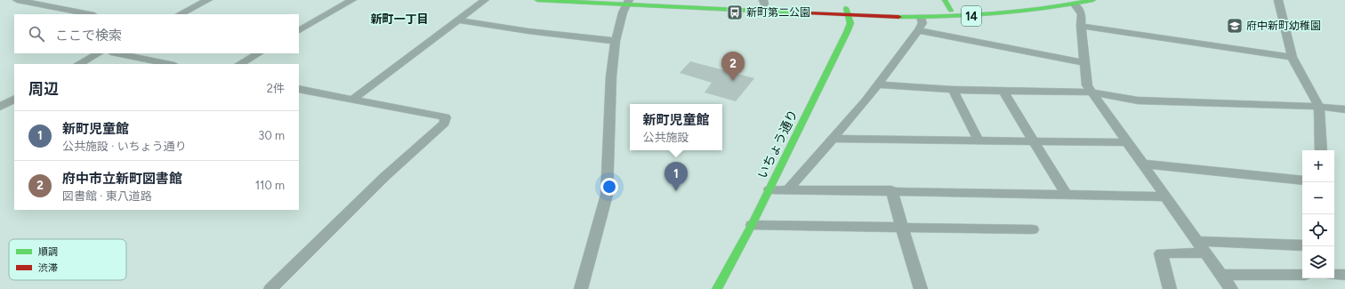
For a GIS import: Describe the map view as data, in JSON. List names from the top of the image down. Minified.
{"streets":{"main road":["14","いちょう通り"]},"crossings":[["14","いちょう通り"]],"districts":["新町一丁目"],"places":{"bus stop":["新町第二公園"],"school or university":["府中新町幼稚園"]},"legend":["順調","渋滞"],"page":{"search":"ここで検索","pins":["2","1"],"heading":["周辺","2件"],"popup":["新町児童館","公共施設"],"list":[{"mark":"1","name":"新町児童館","note":"公共施設 · いちょう通り","value":"30 m"},{"mark":"2","name":"府中市立新町図書館","note":"図書館 · 東八道路","value":"110 m"}],"map_buttons":["+","−"]}}
